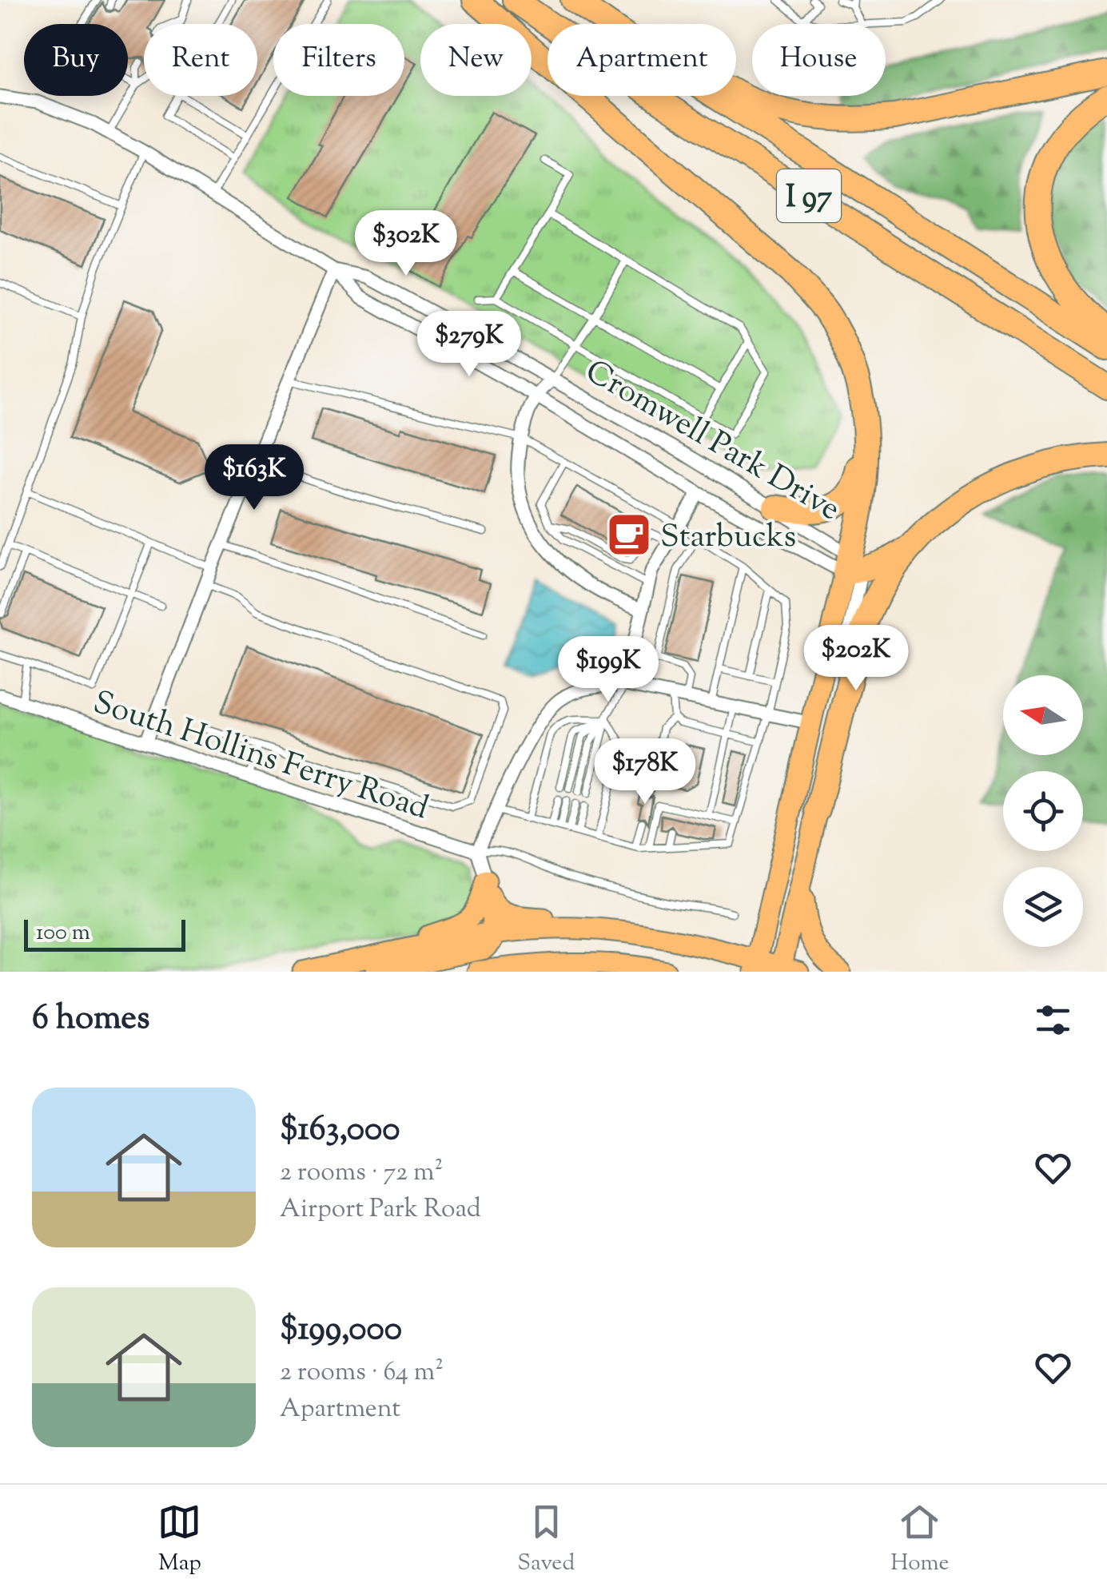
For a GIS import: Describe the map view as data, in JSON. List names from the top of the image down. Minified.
{"streets":{"highway":["I 97"],"street":["Cromwell Park Drive","South Hollins Ferry Road"]},"places":{"cafe":["Starbucks"]},"scale_bar":"100 m","north":"left","page":{"chip":["Buy","Rent","Filters","New","Apartment","House"],"price":["$302K","$279K","$163K","$202K","$199K","$178K"],"scale":"100 m","heading":"6 homes","list":[{"name":"$163,000","note":"2 rooms · 72 m² · Airport Park Road"},{"name":"$199,000","note":"2 rooms · 64 m² · Apartment"}],"tabs":["Map","Saved","Home"]}}
